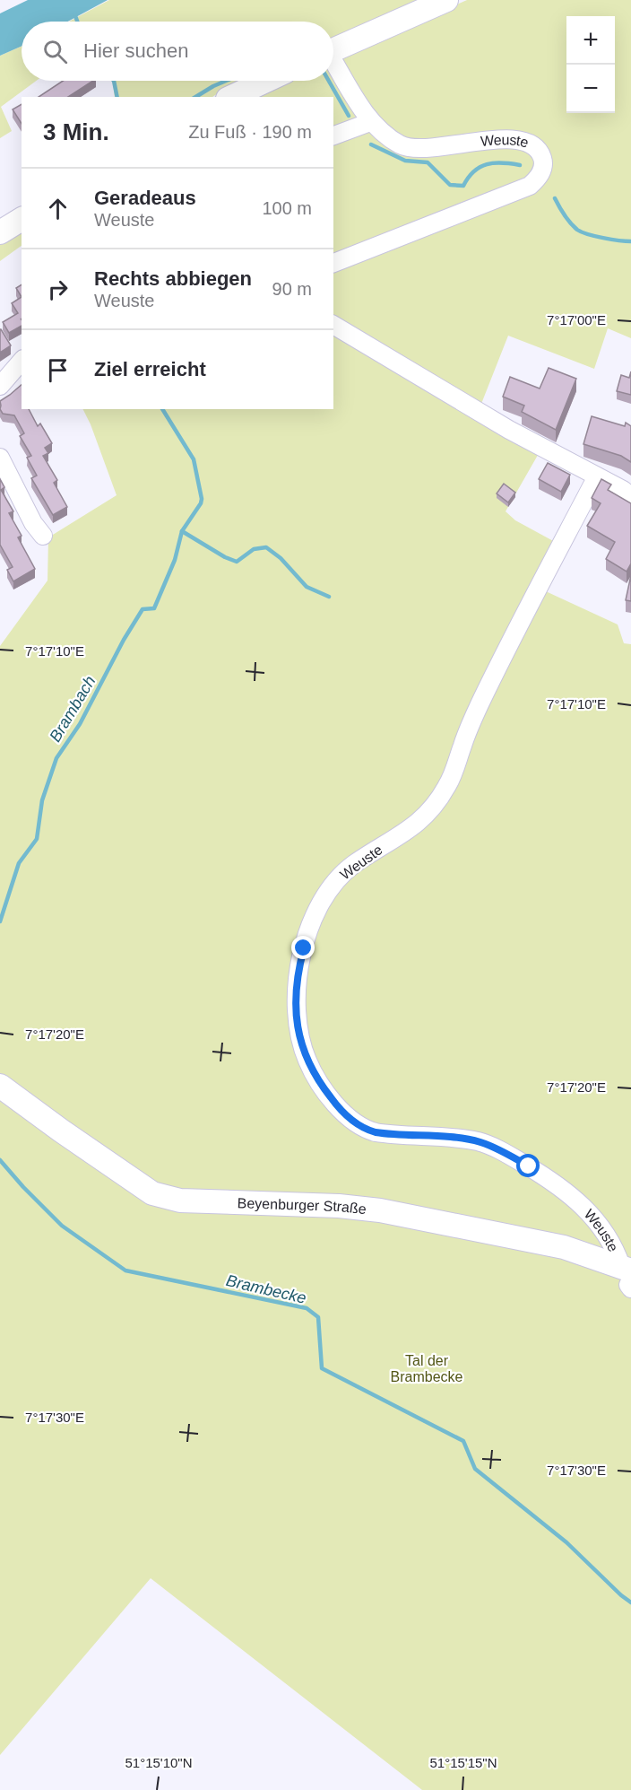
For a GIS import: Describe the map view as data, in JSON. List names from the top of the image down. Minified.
{"streets":{"main road":["Beyenburger Straße"],"street":["Weuste"]},"crossings":[["Weuste","Beyenburger Straße"]],"water":["Brambach","Brambecke"],"parks":["Tal der Brambecke"],"page":{"map_buttons":["+","−"],"search":"Hier suchen","heading":["3 Min.","Zu Fuß · 190 m"],"list":[["Geradeaus","Weuste","100 m"],["Rechts abbiegen","Weuste","90 m"],"Ziel erreicht"]},"coordinates":["7°17'00\"E","7°17'10\"E","7°17'20\"E","7°17'30\"E","51°15'10\"N","51°15'15\"N"]}
